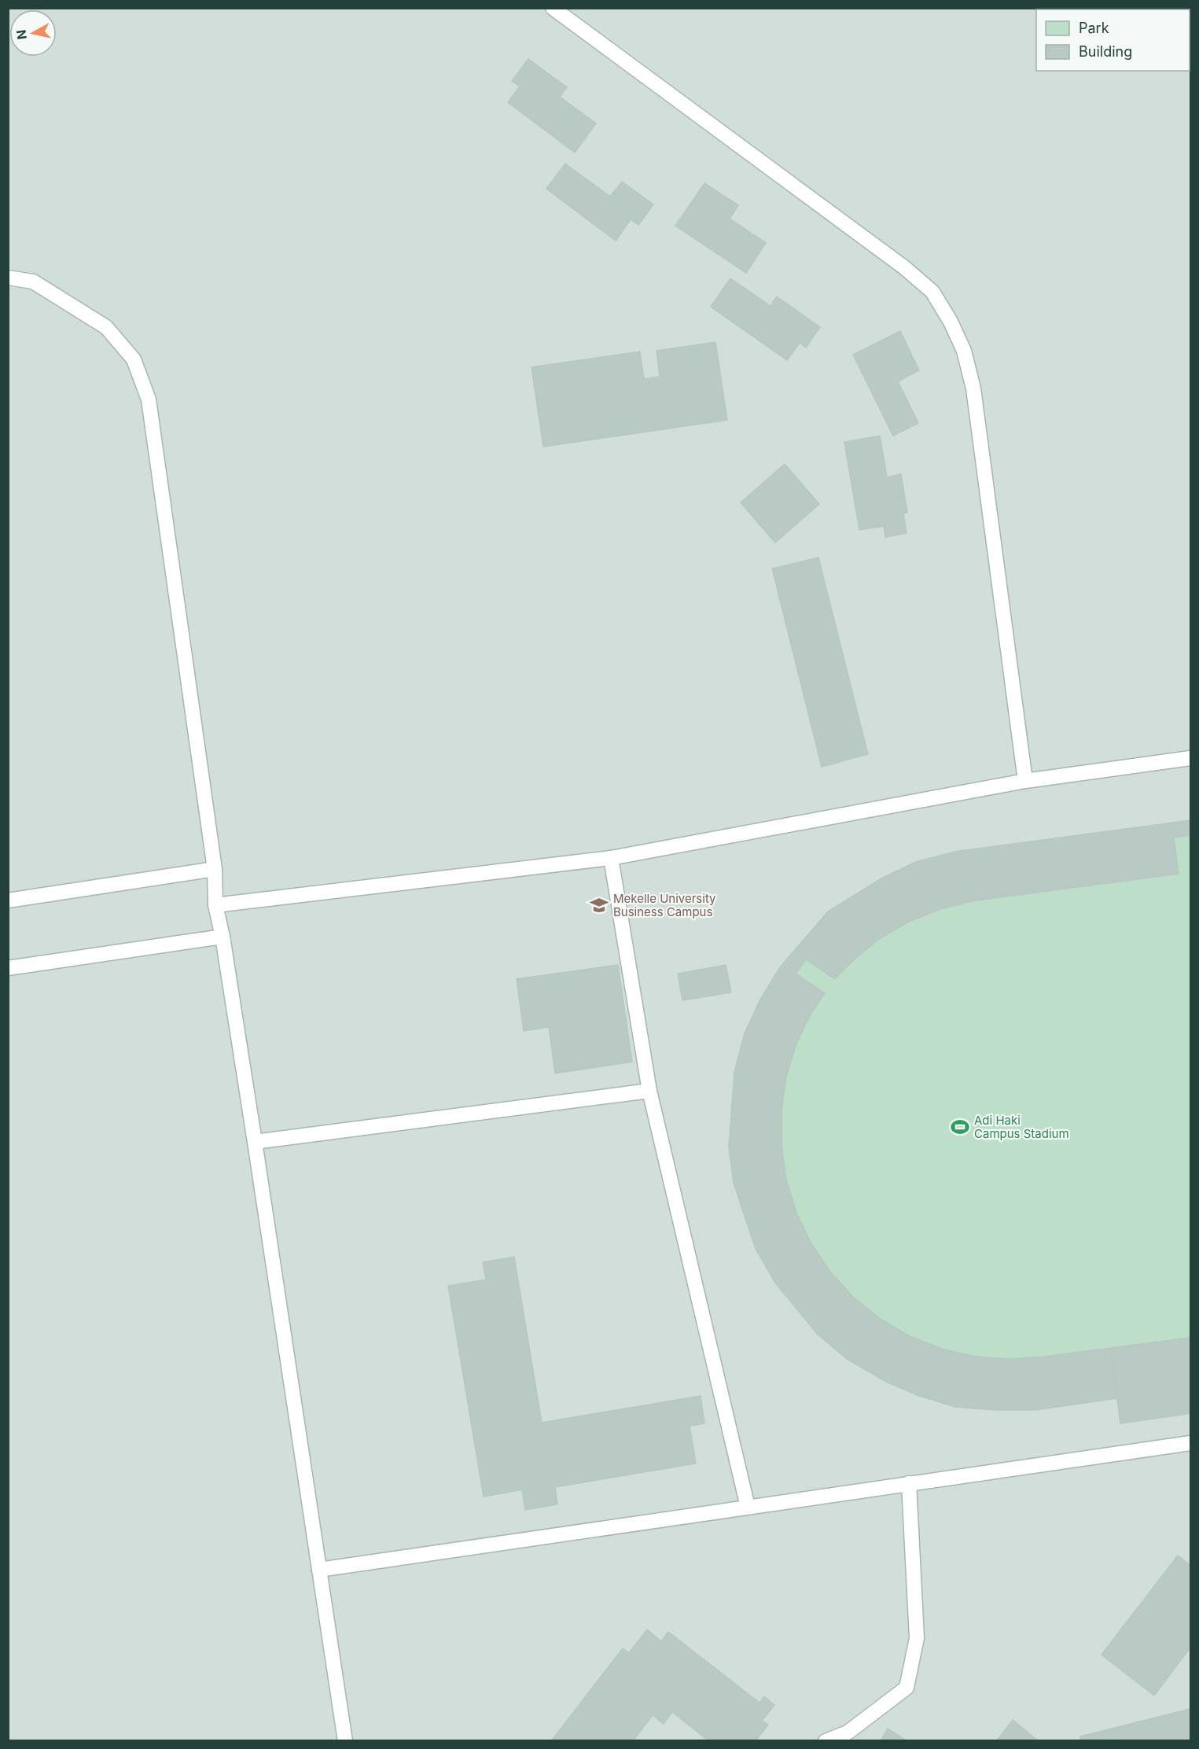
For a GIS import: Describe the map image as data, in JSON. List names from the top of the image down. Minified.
{"places":{"school or university":["Mekelle University Business Campus"],"sports":["Adi Haki Campus Stadium"]},"legend":["Park","Building"],"north":"left"}
